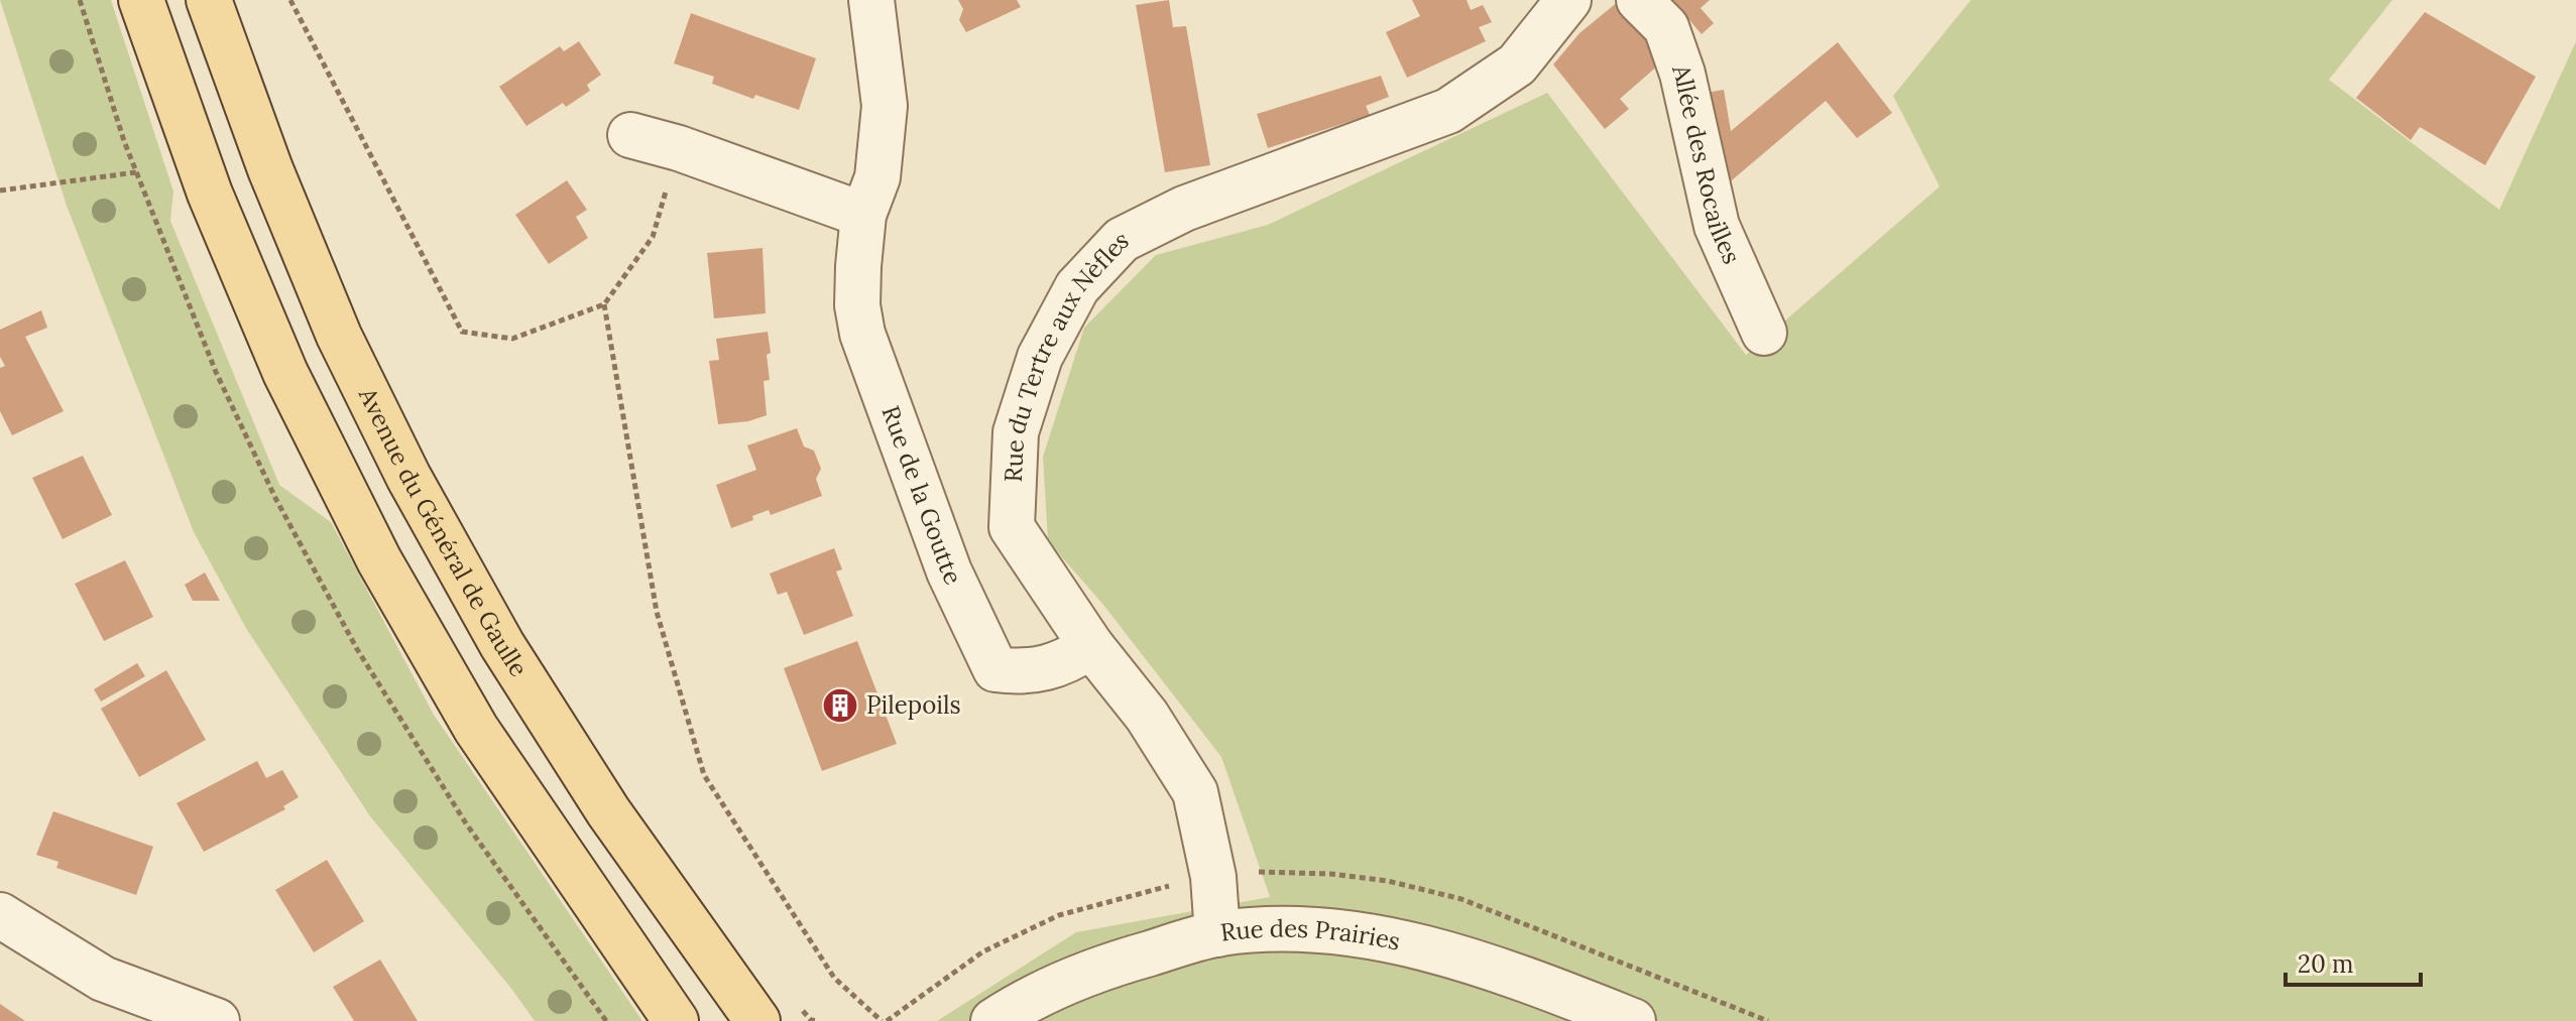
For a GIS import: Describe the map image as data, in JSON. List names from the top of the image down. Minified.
{"streets":{"main road":["Avenue du Général de Gaulle"],"street":["Allée des Rocailles","Rue du Tertre aux Nèfles","Rue de la Goutte","Rue des Prairies"]},"crossings":[["Rue du Tertre aux Nèfles","Rue de la Goutte"],["Rue du Tertre aux Nèfles","Rue des Prairies"]],"places":{"building":["Pilepoils"]},"scale_bar":"20 m"}
